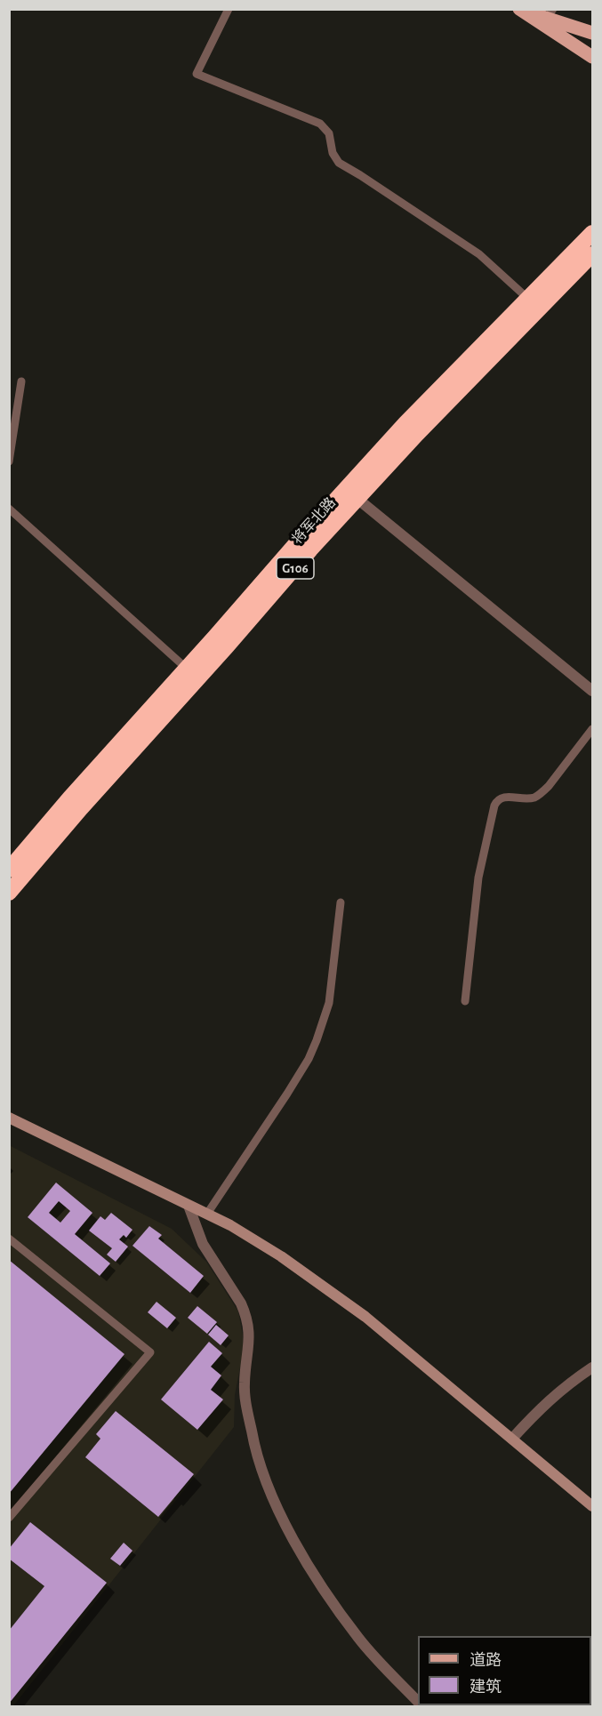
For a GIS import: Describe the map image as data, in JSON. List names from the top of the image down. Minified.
{"streets":{"highway":["将军北路","G106"]},"legend":["道路","建筑"]}
